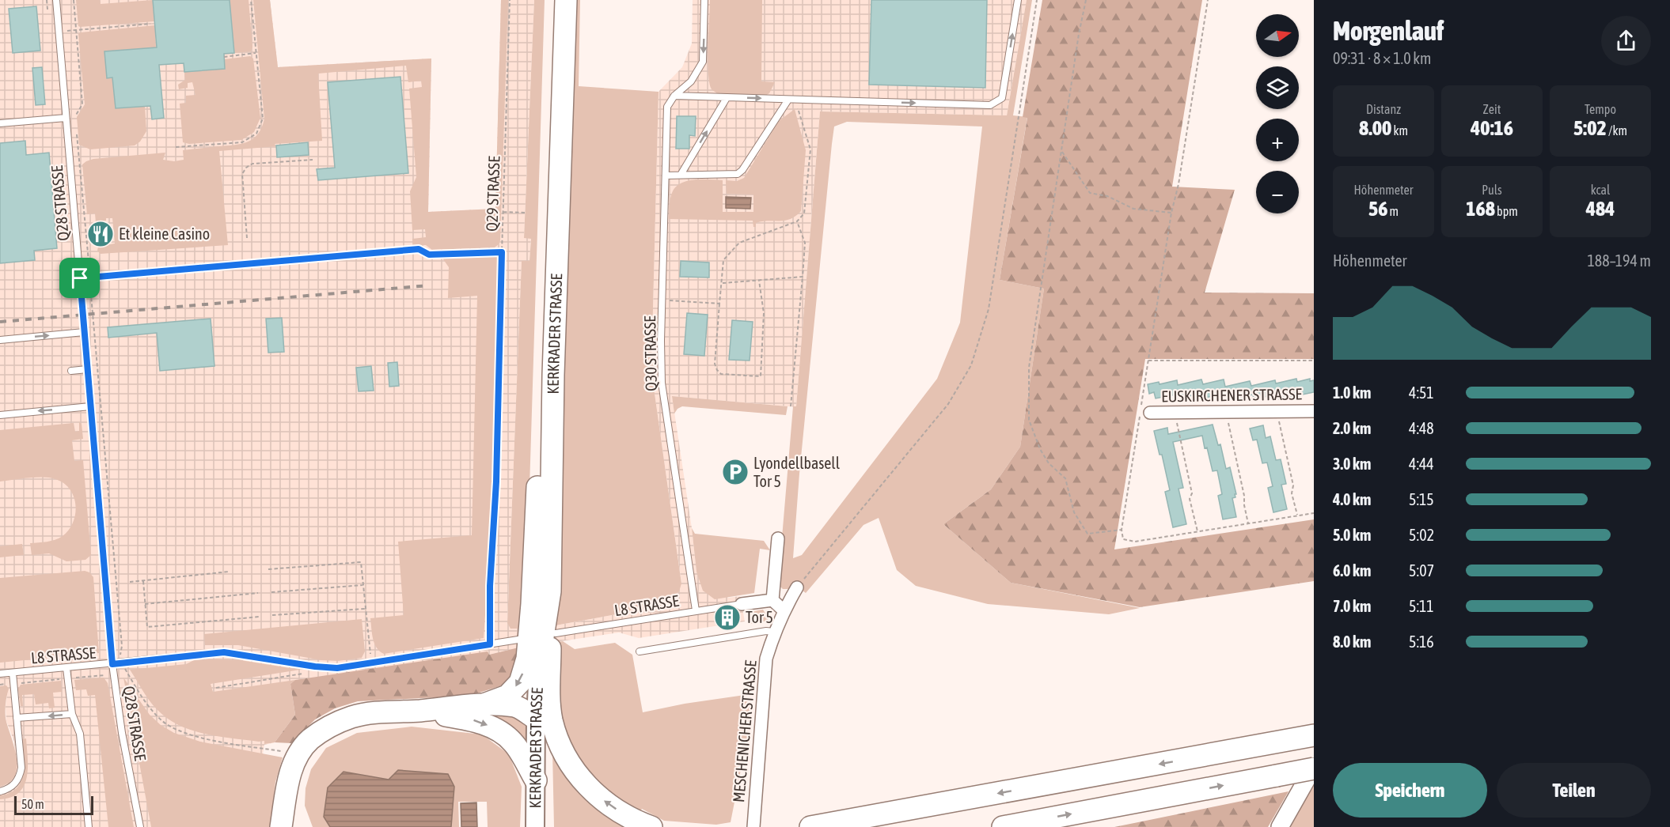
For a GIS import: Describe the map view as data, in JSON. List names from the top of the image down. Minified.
{"streets":{"highway":["KERKRADER STRASSE"],"street":["EUSKIRCHENER STRASSE","MESCHENICHER STRASSE"],"lane":["Q28 STRASSE","Q30 STRASSE","L8 STRASSE"],"path":["Q29 STRASSE"]},"crossings":[["Q29 STRASSE","L8 STRASSE"],["Q28 STRASSE","L8 STRASSE"],["Q30 STRASSE","L8 STRASSE"]],"places":{"restaurant":["Et kleine Casino"],"parking":["Lyondellbasell Tor 5"],"building":["Tor 5"]},"scale_bar":"50 m","north":"right","page":{"heading":["Morgenlauf","09:31 · 8 × 1.0 km"],"map_buttons":["+","−"],"stats":[["Distanz","8.00 km"],["Zeit","40:16"],["Tempo","5:02 /km"],["Höhenmeter","56 m"],["Puls","168 bpm"],["kcal","484"]],"chart":["Höhenmeter","188–194 m"],"list":[{"name":"1.0 km","note":"4:51"},{"name":"2.0 km","note":"4:48"},{"name":"3.0 km","note":"4:44"},{"name":"4.0 km","note":"5:15"},{"name":"5.0 km","note":"5:02"},{"name":"6.0 km","note":"5:07"},{"name":"7.0 km","note":"5:11"},{"name":"8.0 km","note":"5:16"}],"buttons":["Speichern","Teilen"],"scale":"50 m"}}
